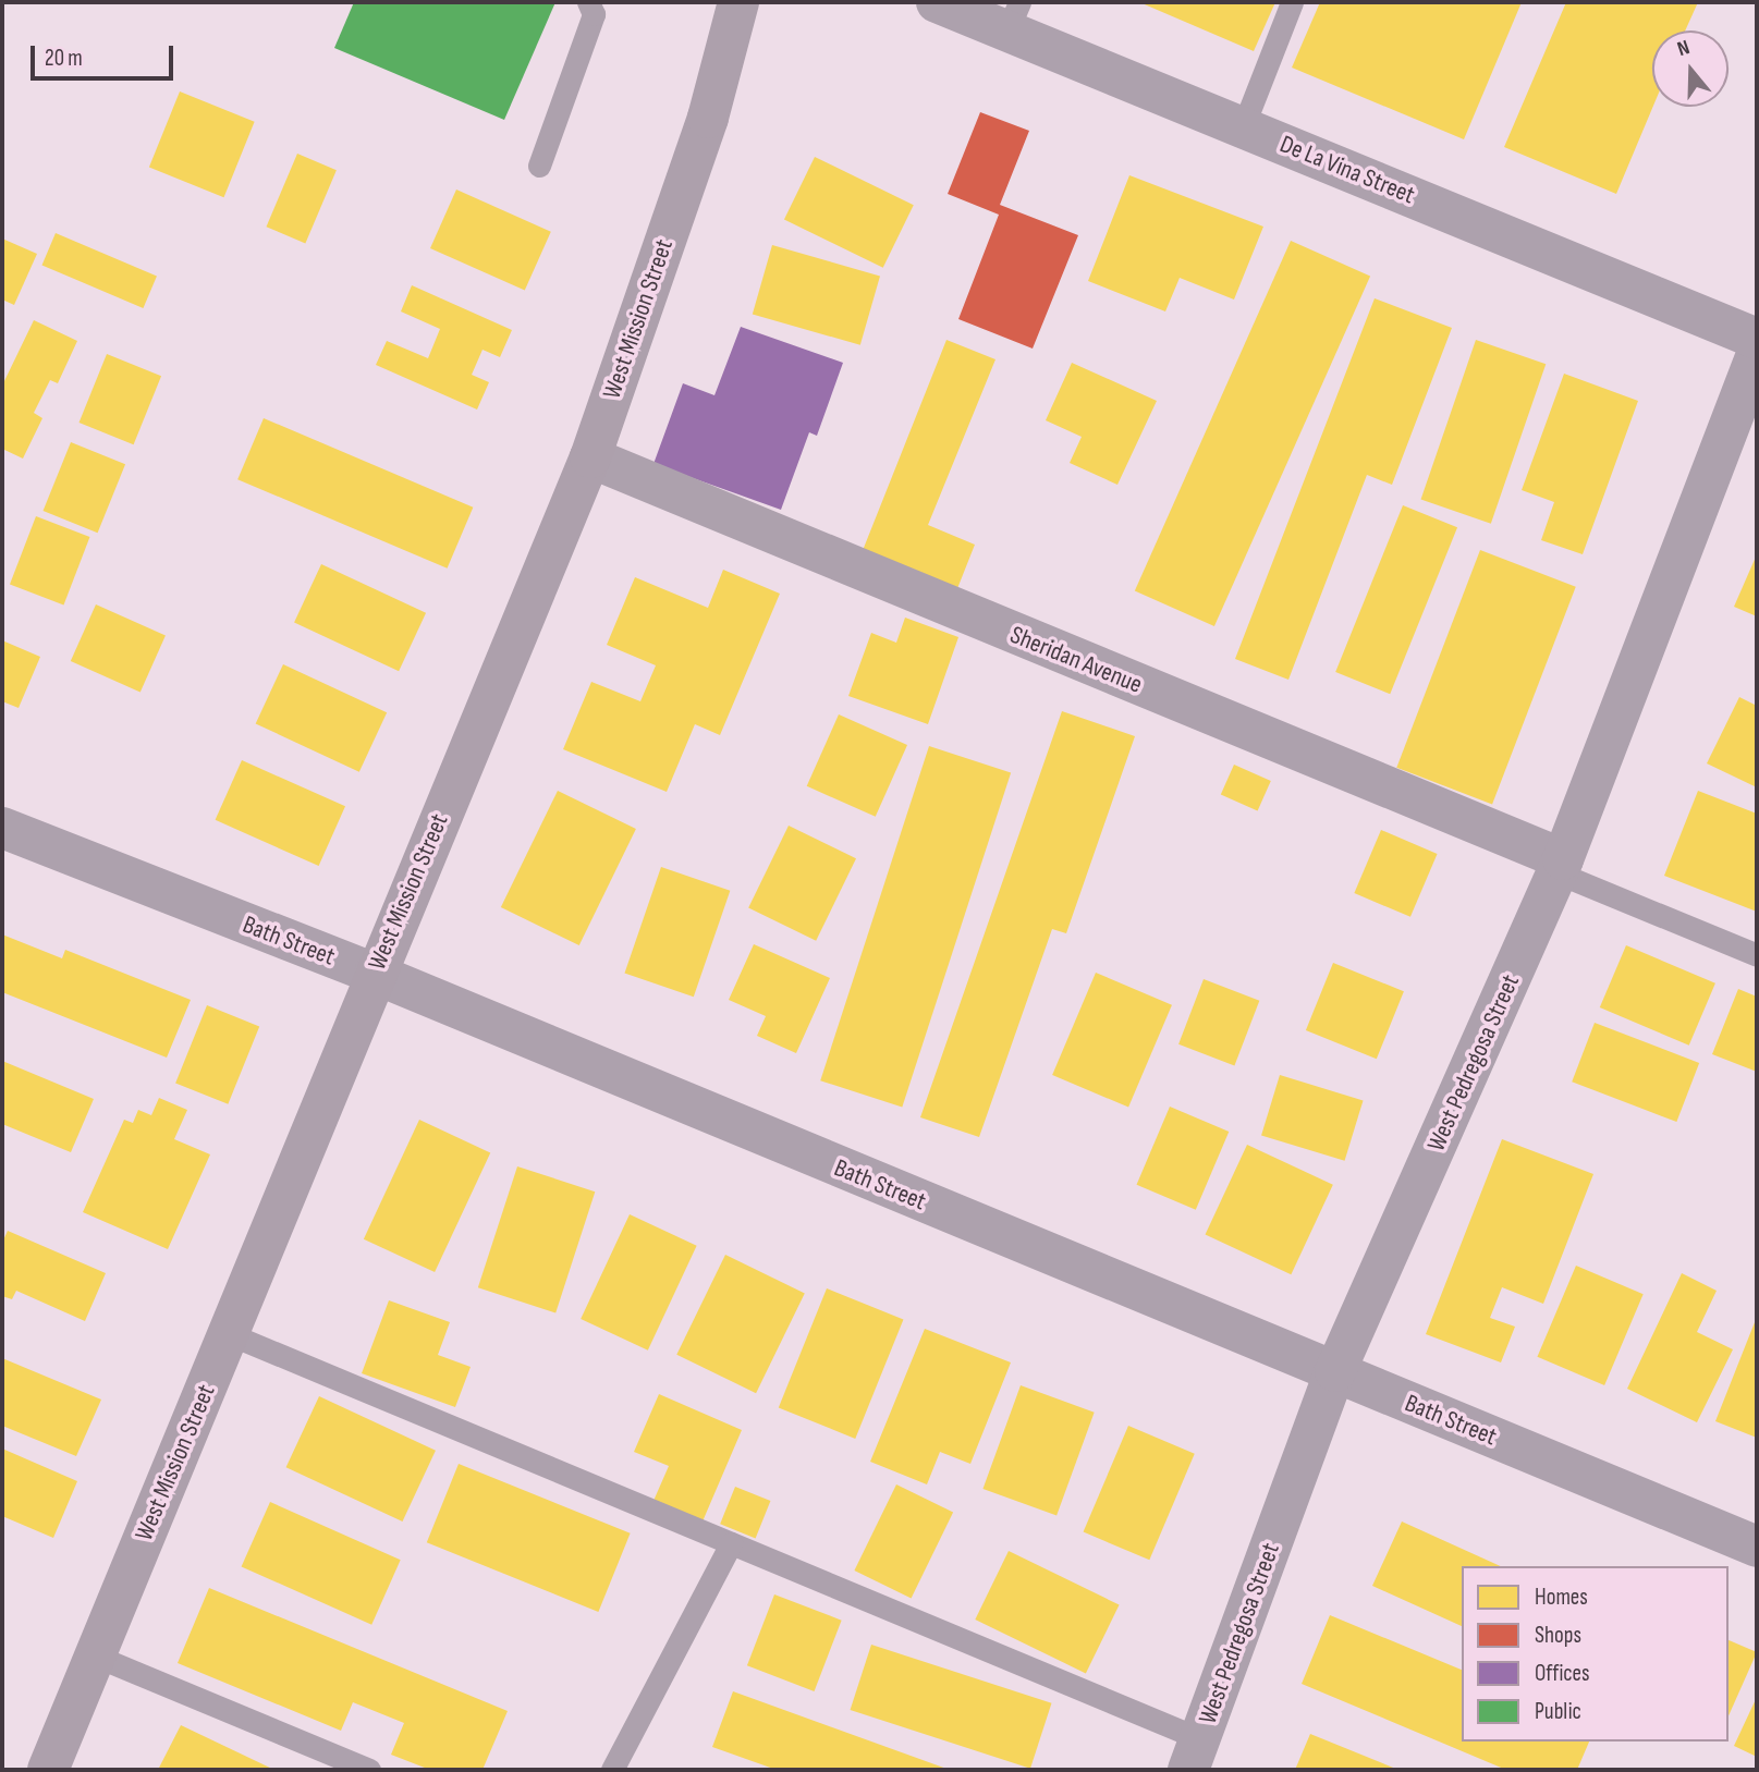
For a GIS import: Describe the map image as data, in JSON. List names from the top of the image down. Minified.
{"streets":{"main road":["West Mission Street"],"street":["De La Vina Street","Sheridan Avenue","Bath Street","West Pedregosa Street"]},"crossings":[["West Mission Street","Sheridan Avenue"],["West Mission Street","Bath Street"],["Sheridan Avenue","West Pedregosa Street"],["Bath Street","West Pedregosa Street"]],"legend":["Homes","Shops","Offices","Public"],"scale_bar":"20 m","north":"top"}
